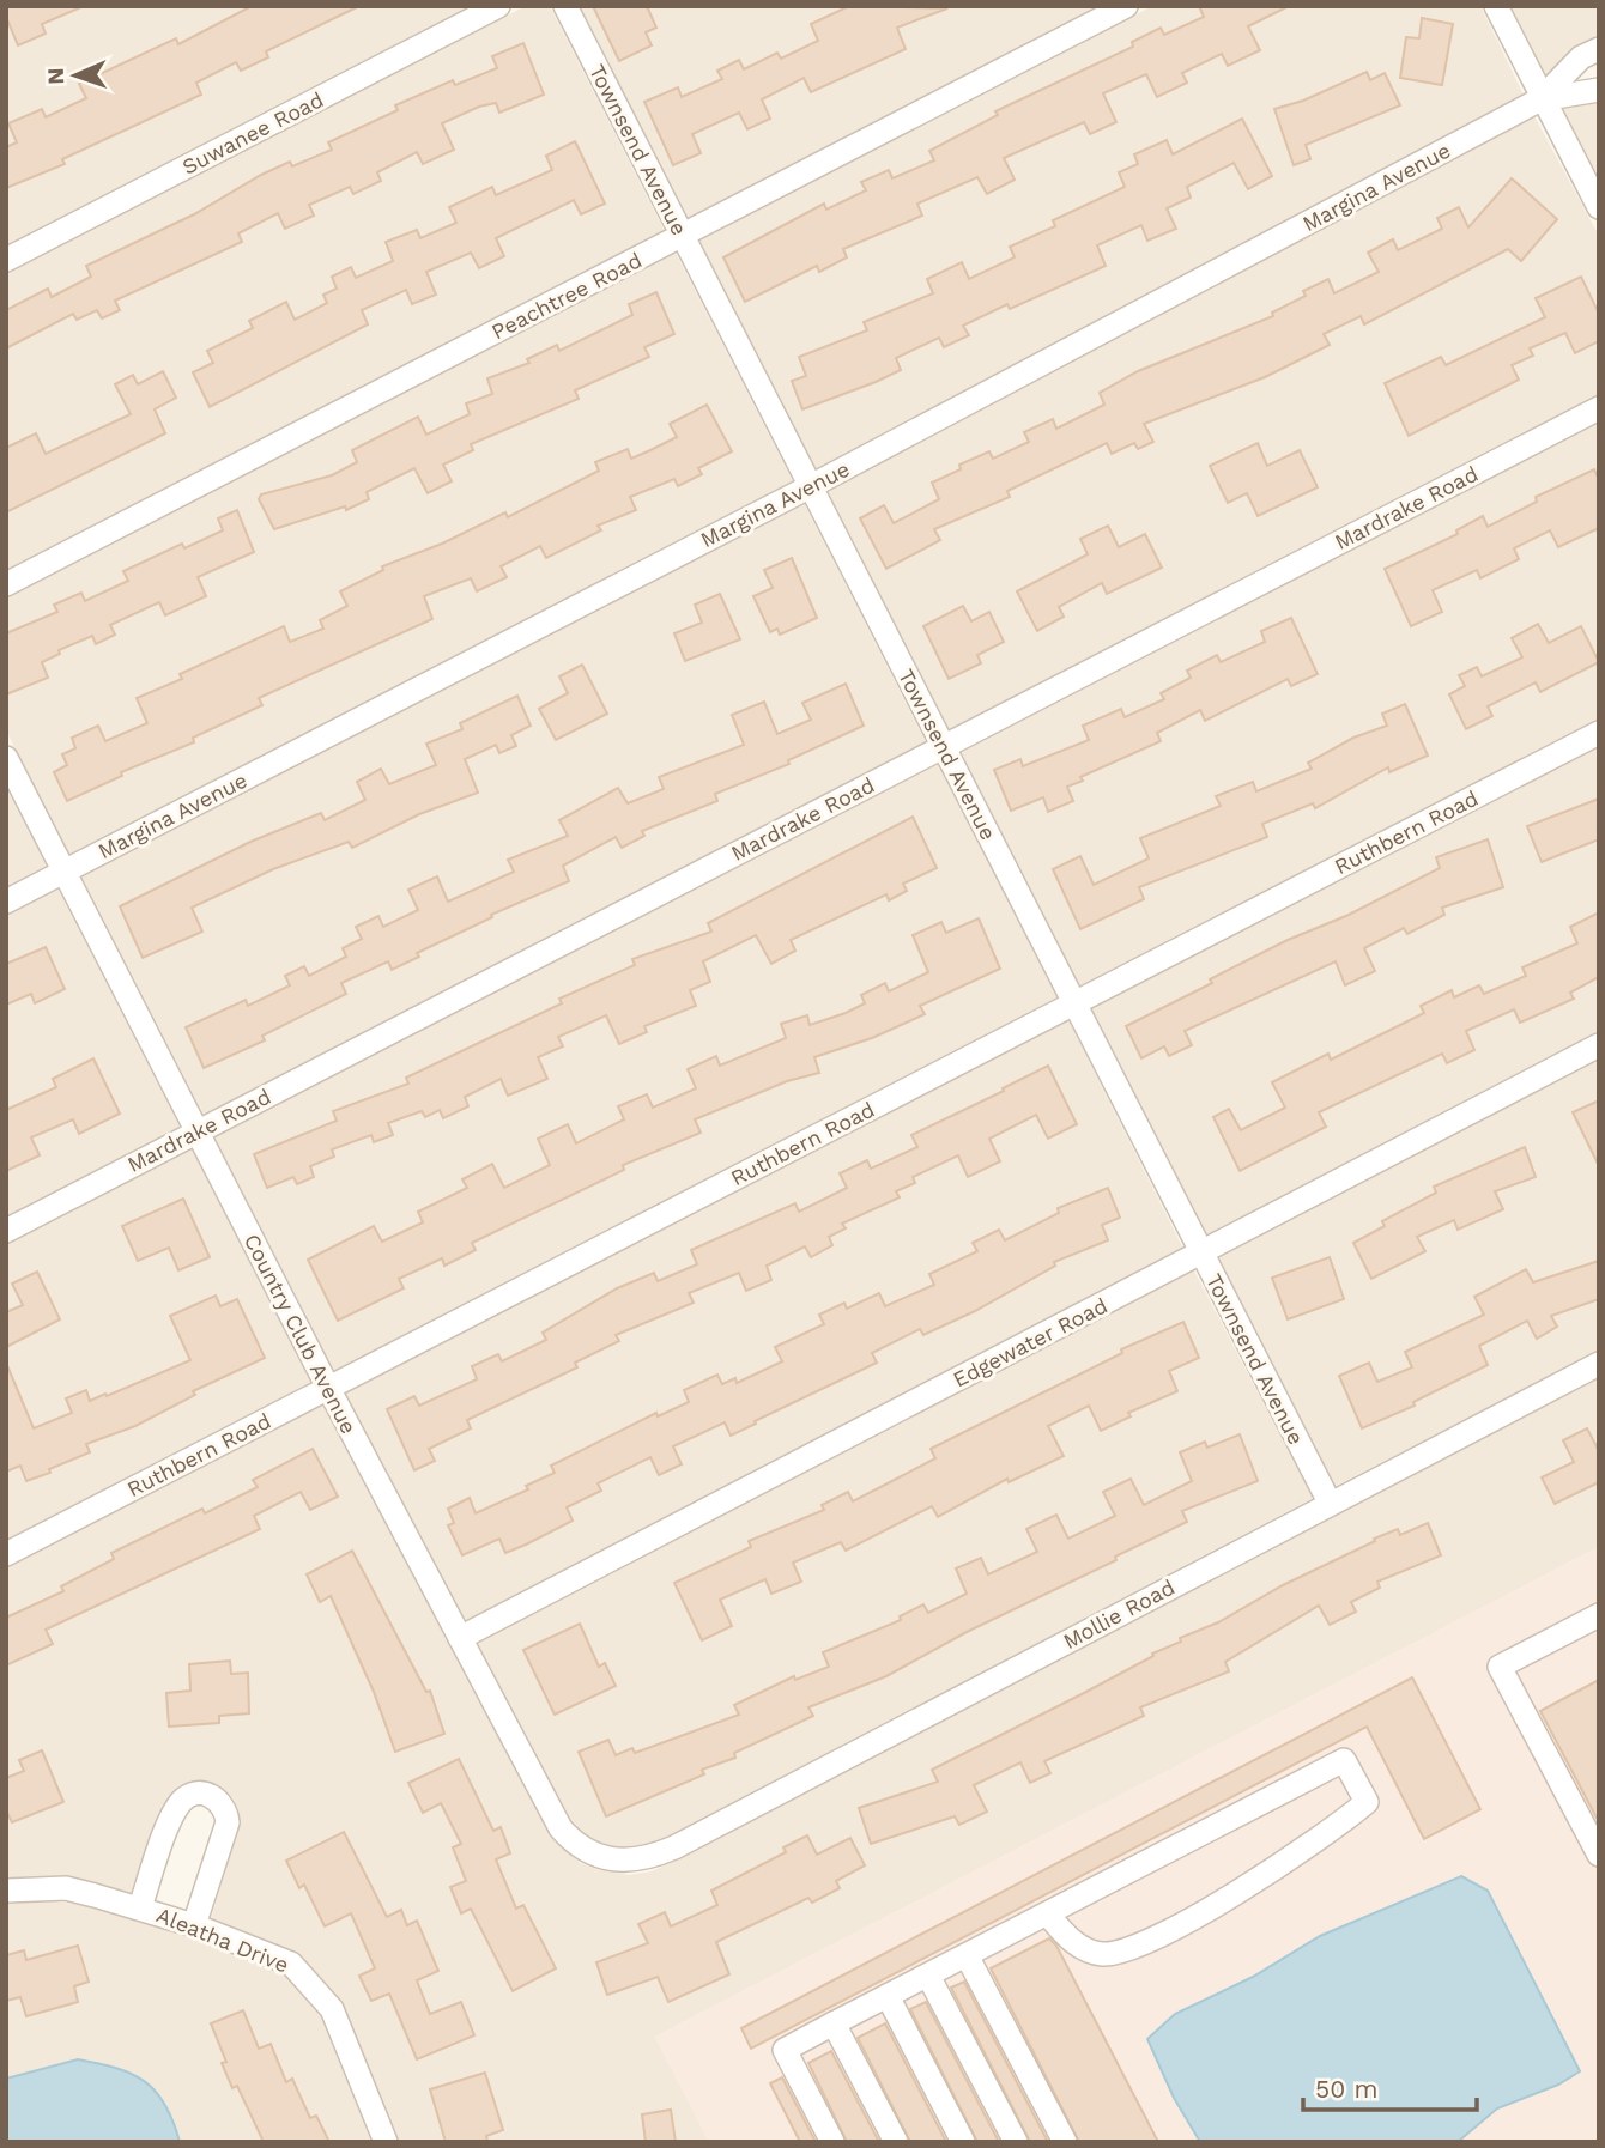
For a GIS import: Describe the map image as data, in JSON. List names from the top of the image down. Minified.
{"streets":{"street":["Suwanee Road","Townsend Avenue","Margina Avenue","Peachtree Road","Mardrake Road","Ruthbern Road","Country Club Avenue","Edgewater Road","Mollie Road","Aleatha Drive"]},"crossings":[["Townsend Avenue","Margina Avenue"],["Townsend Avenue","Peachtree Road"],["Townsend Avenue","Mardrake Road"],["Townsend Avenue","Ruthbern Road"],["Townsend Avenue","Edgewater Road"],["Townsend Avenue","Mollie Road"],["Margina Avenue","Country Club Avenue"],["Mardrake Road","Country Club Avenue"],["Ruthbern Road","Country Club Avenue"],["Country Club Avenue","Edgewater Road"],["Country Club Avenue","Mollie Road"]],"scale_bar":"50 m","north":"left"}
